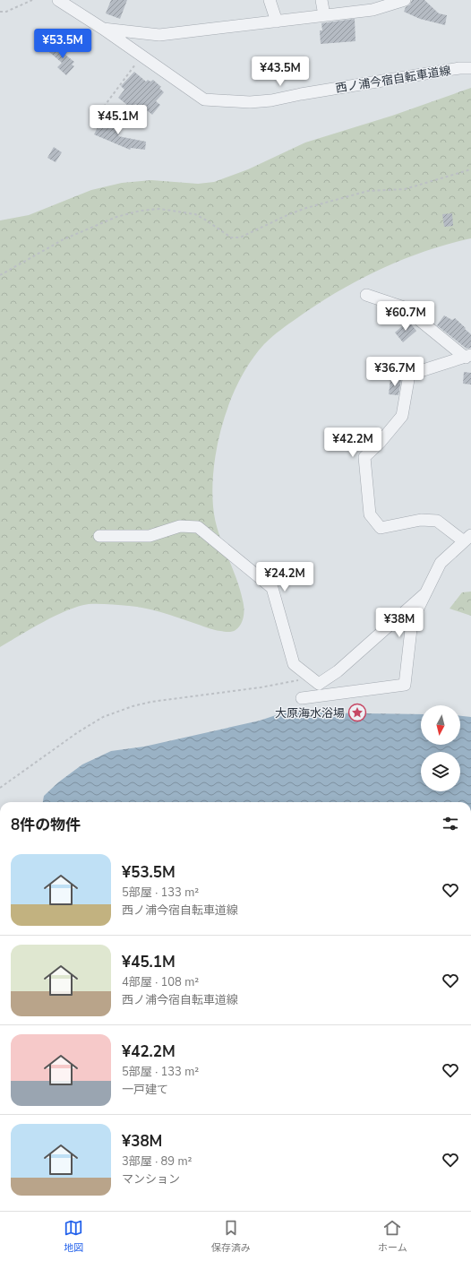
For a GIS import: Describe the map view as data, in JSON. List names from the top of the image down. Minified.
{"streets":{"street":["西ノ浦今宿自転車道線"]},"places":{"place":["大原海水浴場"]},"north":"bottom","page":{"price":["¥53.5M","¥43.5M","¥45.1M","¥60.7M","¥36.7M","¥42.2M","¥24.2M","¥38M"],"heading":"8件の物件","list":[{"name":"¥53.5M","note":"5部屋 · 133 m² · 西ノ浦今宿自転車道線"},{"name":"¥45.1M","note":"4部屋 · 108 m² · 西ノ浦今宿自転車道線"},{"name":"¥42.2M","note":"5部屋 · 133 m² · 一戸建て"},{"name":"¥38M","note":"3部屋 · 89 m² · マンション"}],"tabs":["地図","保存済み","ホーム"]}}
